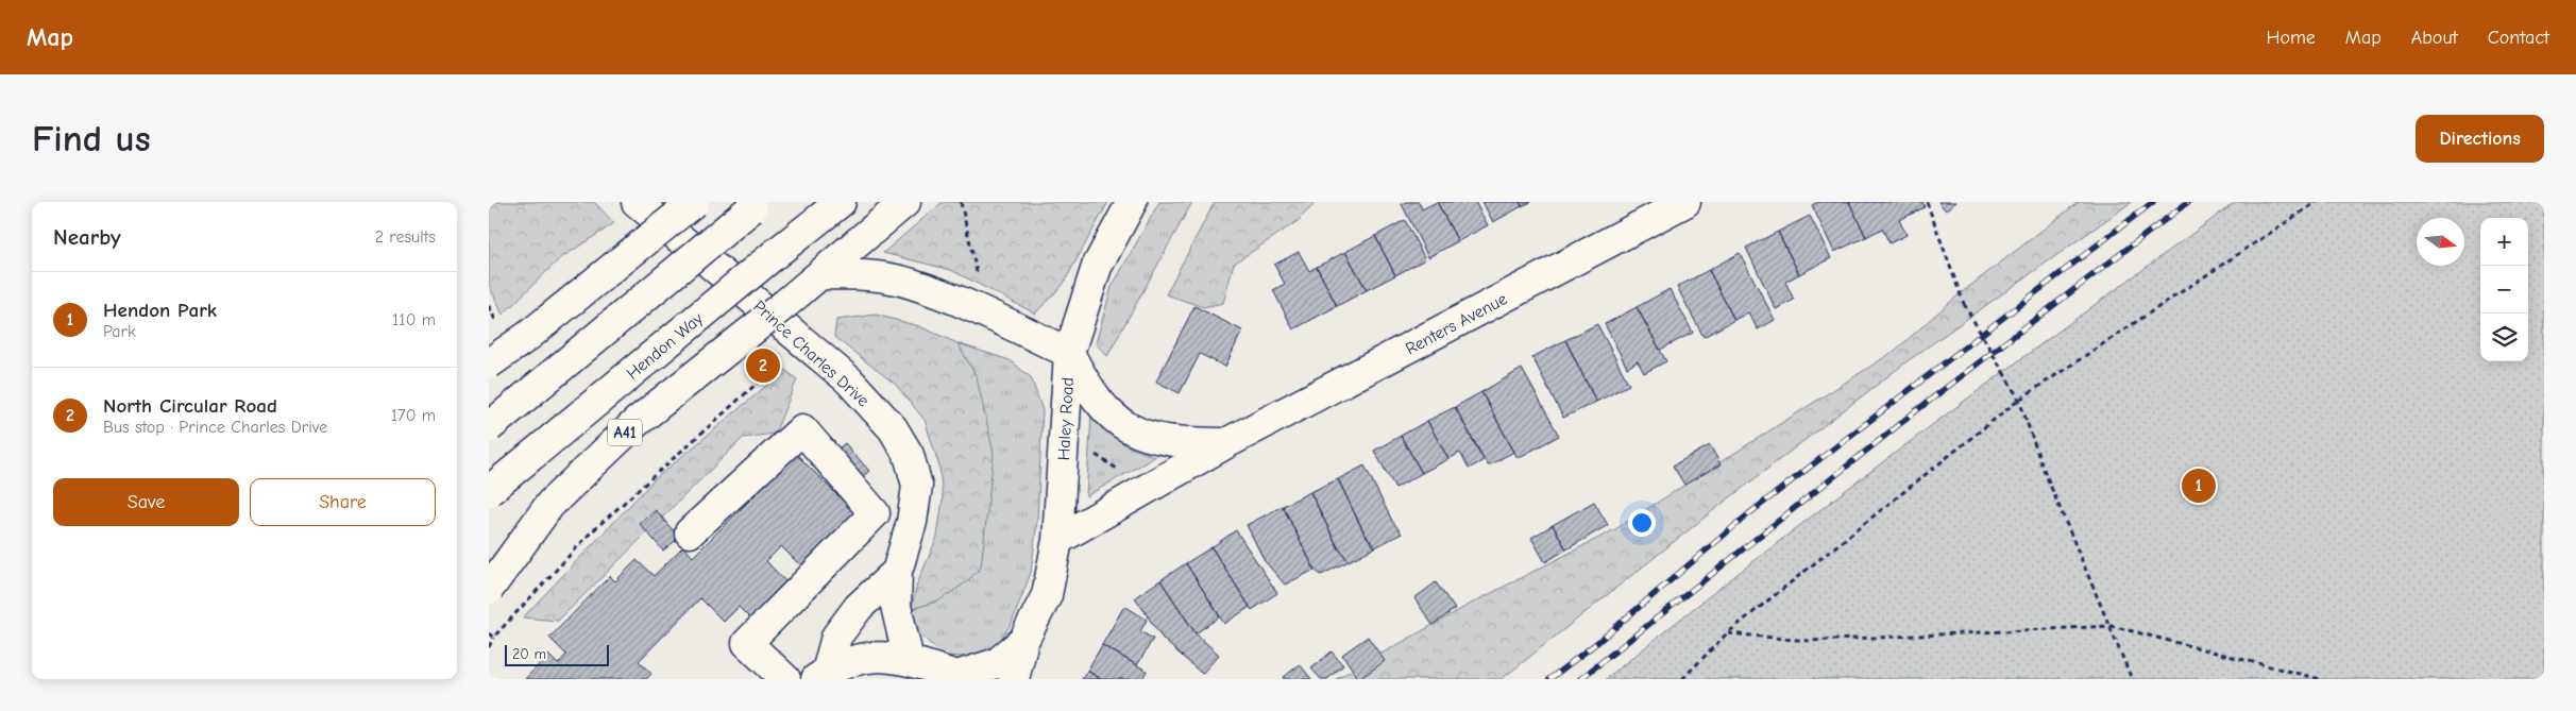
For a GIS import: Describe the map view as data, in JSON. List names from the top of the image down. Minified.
{"streets":{"main road":["Renters Avenue","Hendon Way","Prince Charles Drive","Haley Road","A41"]},"crossings":[["Renters Avenue","Haley Road"]],"scale_bar":"20 m","north":"right","page":{"header":"Map","nav":["Home","Map","About","Contact"],"buttons":["Directions",["Save","Share"]],"title":"Find us","heading":["Nearby","2 results"],"map_buttons":["+","−"],"list":[{"mark":"1","name":"Hendon Park","note":"Park","value":"110 m"},{"mark":"2","name":"North Circular Road","note":"Bus stop · Prince Charles Drive","value":"170 m"}],"pins":["2","1"],"scale":"20 m"}}
